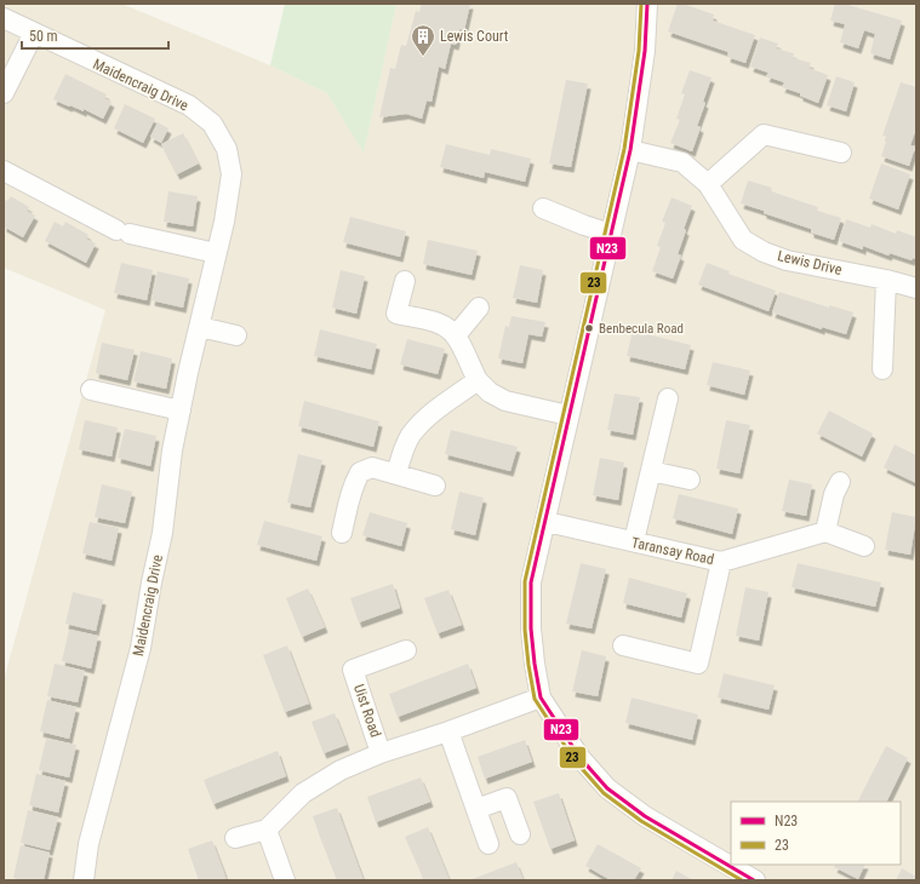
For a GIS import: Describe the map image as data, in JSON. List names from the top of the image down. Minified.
{"streets":{"street":["Maidencraig Drive","Lewis Drive","Taransay Road","Uist Road"]},"places":{"building":["Lewis Court"],"other":["Benbecula Road"]},"lines":["transit line N23","transit line 23"],"legend":["N23","23"],"scale_bar":"50 m"}
